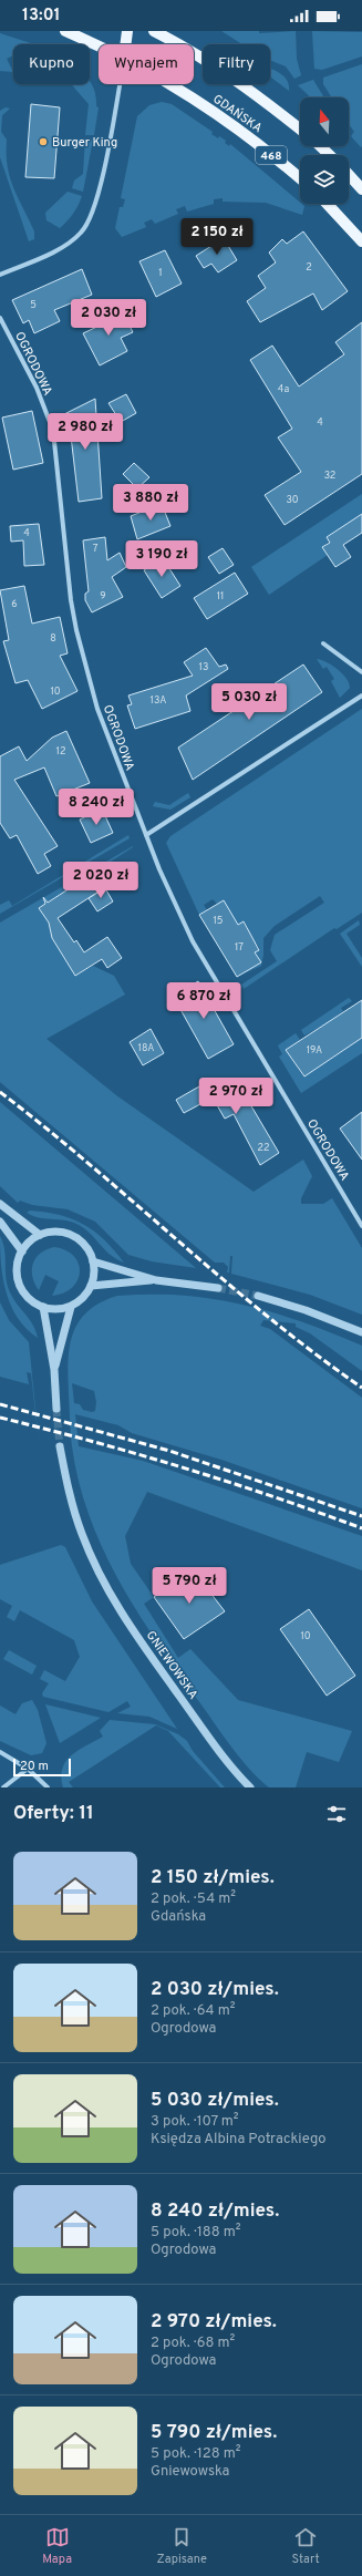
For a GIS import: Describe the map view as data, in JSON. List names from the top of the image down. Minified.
{"streets":{"main road":["GDAŃSKA","468"],"street":["OGRODOWA","GNIEWOWSKA"]},"places":["Burger King"],"house_numbers":["2","1","5","4a","4","32","30","4","7","9","11","6","8","13","10","13A","12","15","17","18A","19A","22","10"],"scale_bar":"20 m","north":"top","page":{"status":"13:01","chip":["Kupno","Wynajem","Filtry"],"price":["2 150 zł","2 030 zł","2 980 zł","3 880 zł","3 190 zł","5 030 zł","8 240 zł","2 020 zł","6 870 zł","2 970 zł","5 790 zł"],"scale":"20 m","heading":"Oferty: 11","list":[{"name":"2 150 zł/mies.","note":"2 pok. · 54 m² · Gdańska"},{"name":"2 030 zł/mies.","note":"2 pok. · 64 m² · Ogrodowa"},{"name":"5 030 zł/mies.","note":"3 pok. · 107 m² · Księdza Albina Potrackiego"},{"name":"8 240 zł/mies.","note":"5 pok. · 188 m² · Ogrodowa"},{"name":"2 970 zł/mies.","note":"2 pok. · 68 m² · Ogrodowa"},{"name":"5 790 zł/mies.","note":"5 pok. · 128 m² · Gniewowska"}],"tabs":["Mapa","Zapisane","Start"]}}
